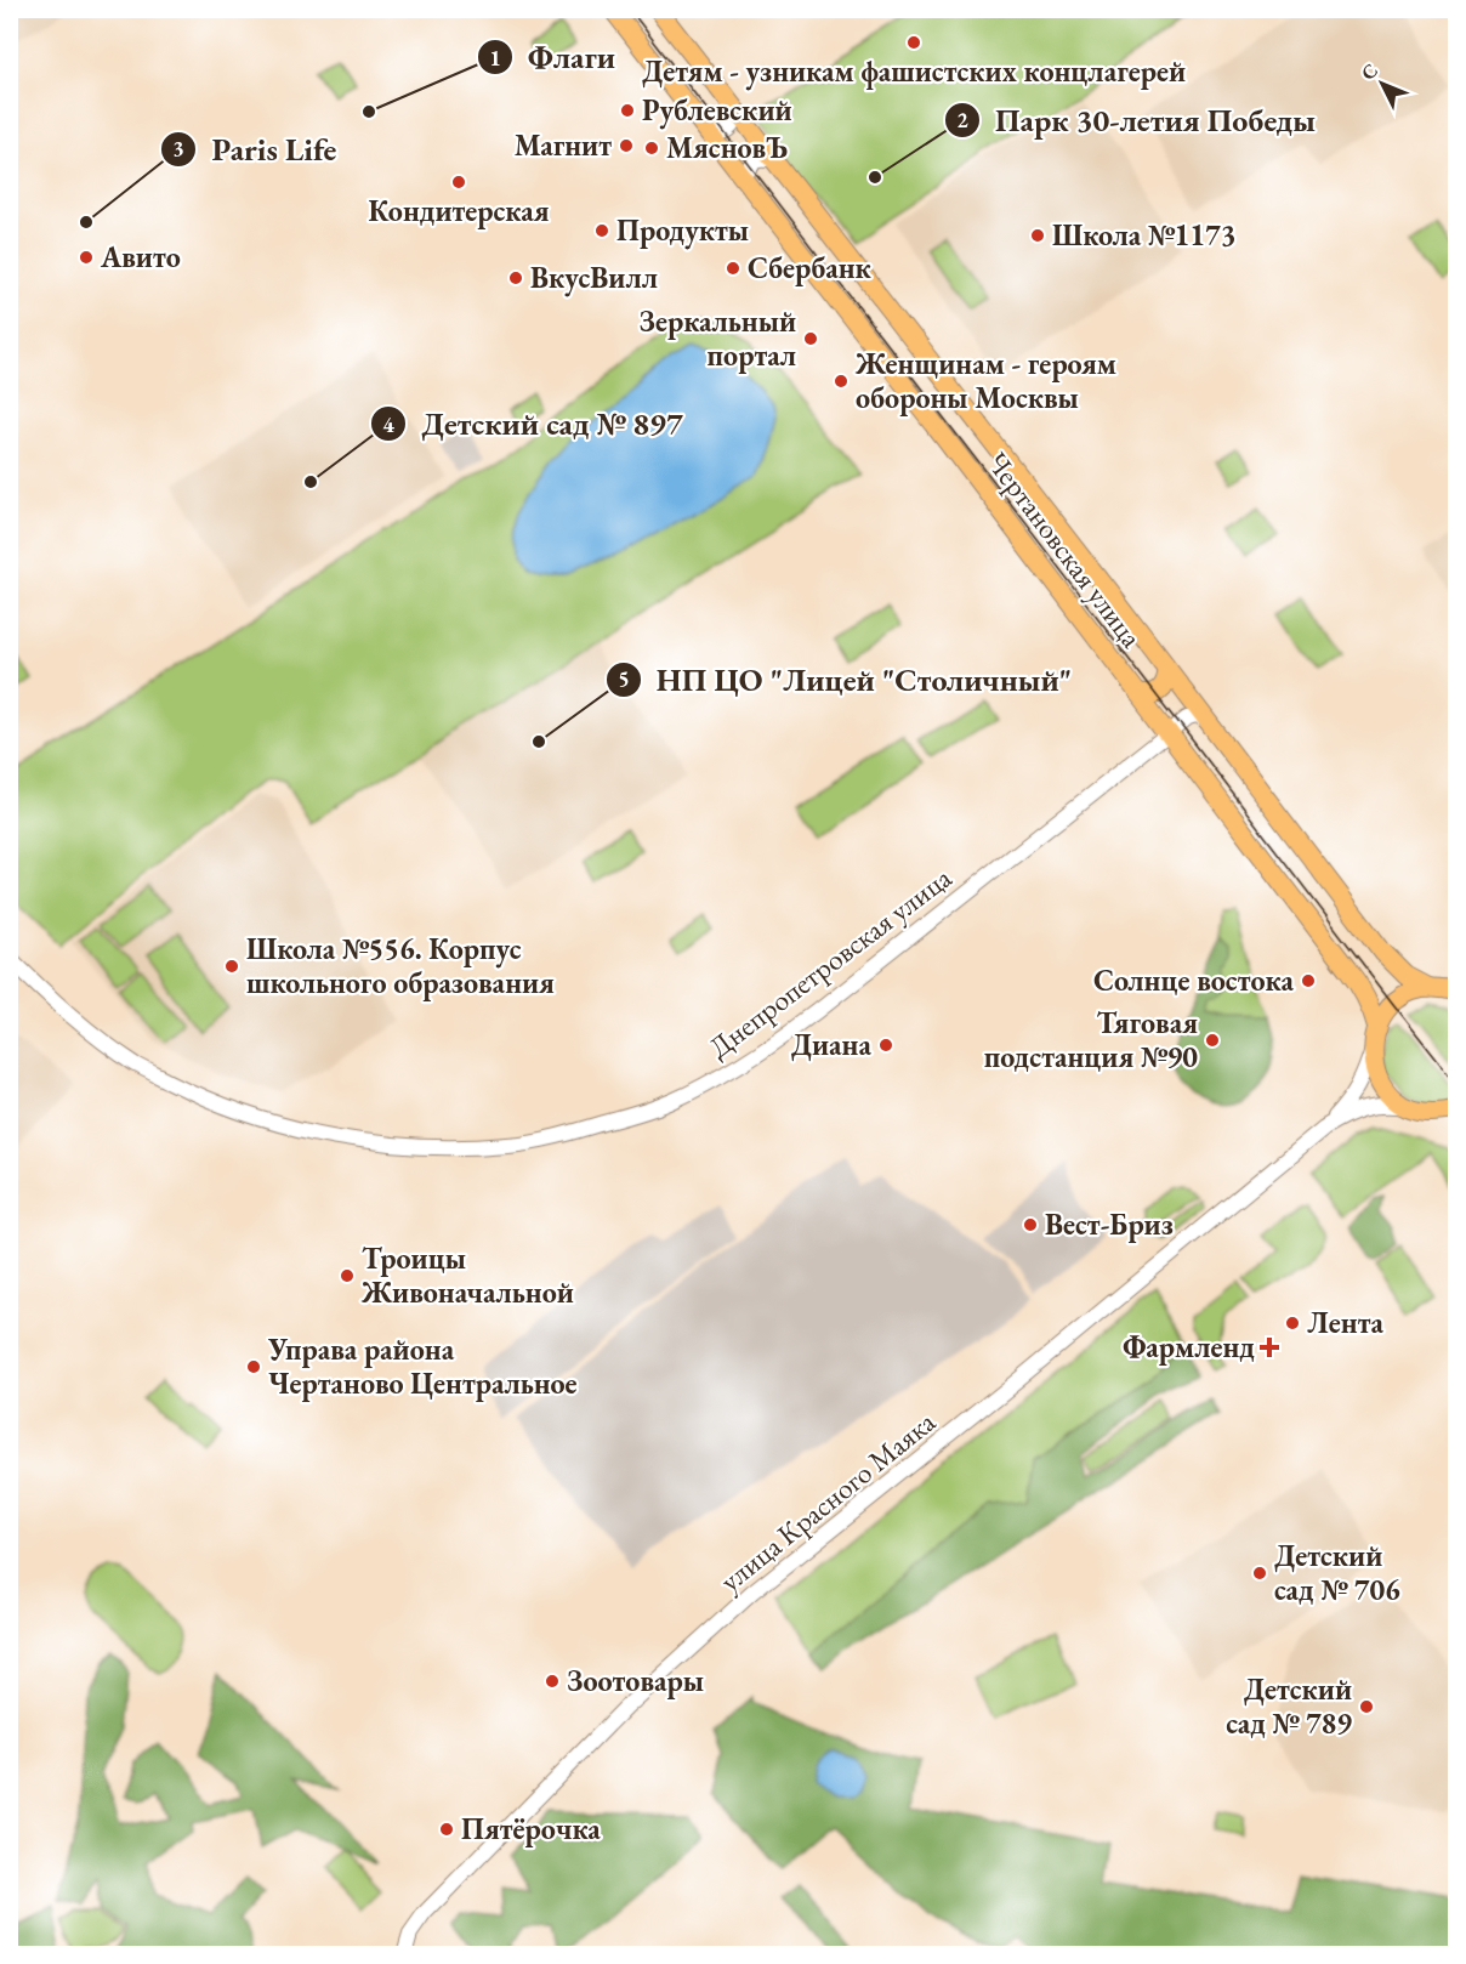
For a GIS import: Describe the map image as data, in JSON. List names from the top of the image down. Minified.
{"streets":{"main road":["Чертановская улица"],"street":["Днепропетровская улица","улица Красного Маяка"]},"crossings":[["Чертановская улица","Днепропетровская улица"]],"places":{"other":["Детям - узникам фашистских концлагерей","Рублевский","Флаги","Магнит","МясновЪ","Парк 30-летия Победы","Кондитерская","Paris Life","Продукты","Школа №1173","Авито","Сбербанк","ВкусВилл","Зеркальный портал","Женщинам - героям обороны Москвы","Детский сад № 897","НП ЦО \"Лицей \"Столичный\"","Школа №556. Корпус школьного образования","Солнце востока","Тяговая подстанция №90","Диана","Вест-Бриз","Троицы Живоначальной","Лента","Управа района Чертаново Центральное","Детский сад № 706","Зоотовары","Детский сад № 789","Пятёрочка"],"health":["Фармленд"]},"north":"top left"}
